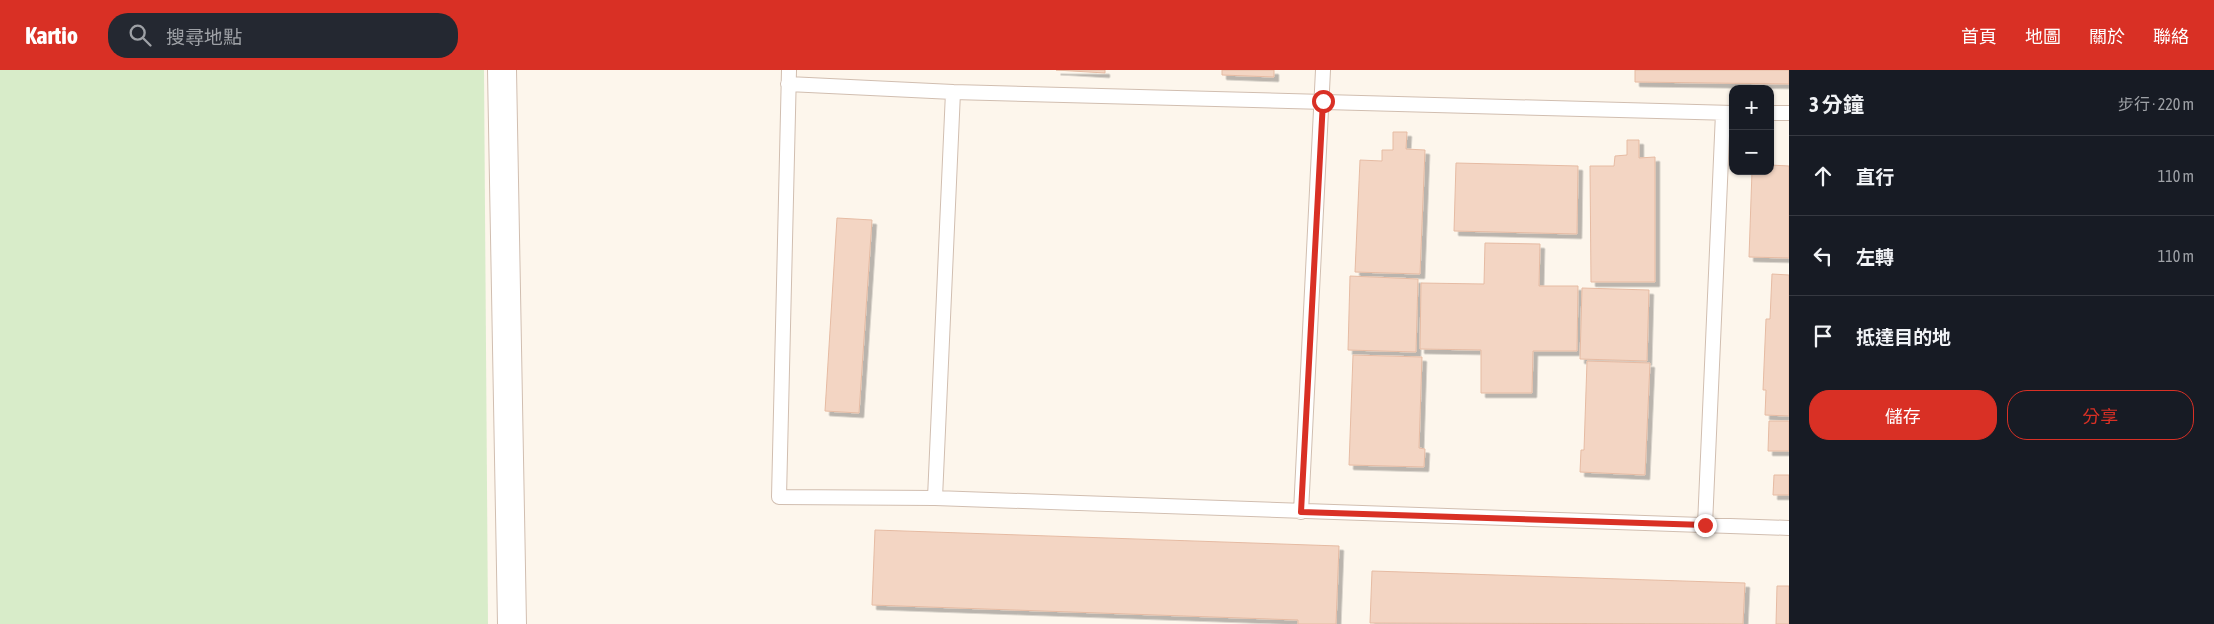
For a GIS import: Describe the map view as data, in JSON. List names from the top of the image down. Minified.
{"page":{"header":"Kartio","search":"搜尋地點","nav":["首頁","地圖","關於","聯絡"],"heading":["3 分鐘","步行 · 220 m"],"map_buttons":["+","−"],"list":[["直行","110 m"],["左轉","110 m"],"抵達目的地"],"buttons":["儲存","分享"]}}
